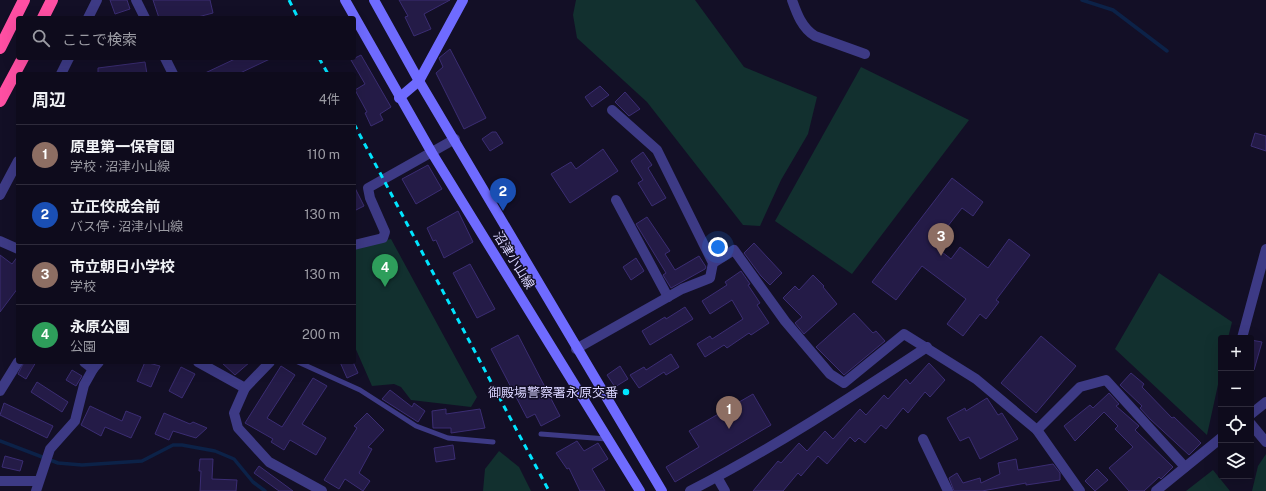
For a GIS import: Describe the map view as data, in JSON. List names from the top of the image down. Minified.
{"streets":{"main road":["沼津小山線"]},"places":["御殿場警察署永原交番"],"page":{"search":"ここで検索","heading":["周辺","4件"],"list":[{"mark":"1","name":"原里第一保育園","note":"学校 · 沼津小山線","value":"110 m"},{"mark":"2","name":"立正佼成会前","note":"バス停 · 沼津小山線","value":"130 m"},{"mark":"3","name":"市立朝日小学校","note":"学校","value":"130 m"},{"mark":"4","name":"永原公園","note":"公園","value":"200 m"}],"pins":["2","3","4","1"],"map_buttons":["+","−"]}}
